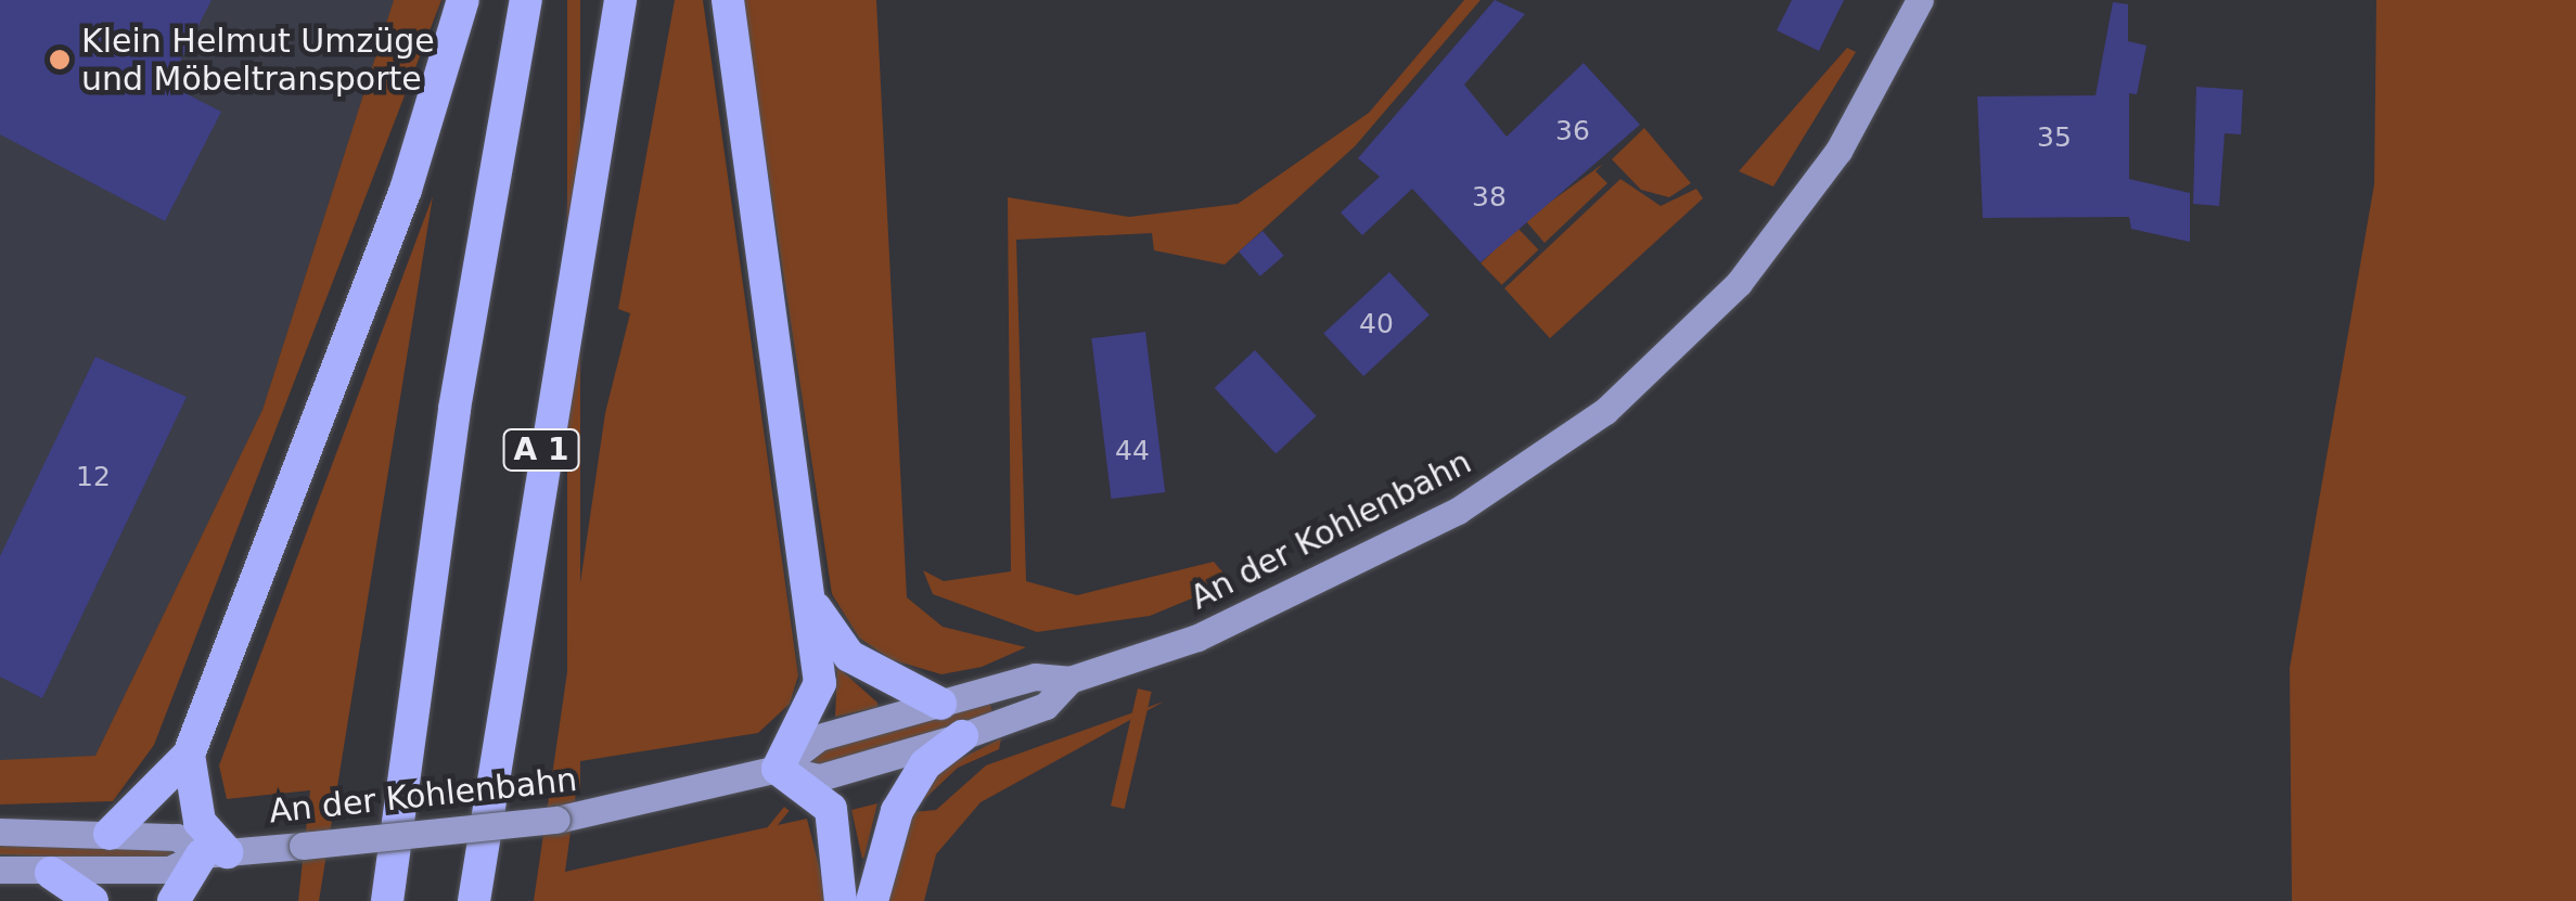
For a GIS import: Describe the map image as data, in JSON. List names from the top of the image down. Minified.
{"streets":{"highway":["A 1"],"main road":["An der Kohlenbahn"]},"places":["Klein Helmut Umzüge und Möbeltransporte"],"house_numbers":["36","35","38","40","44","12"]}
